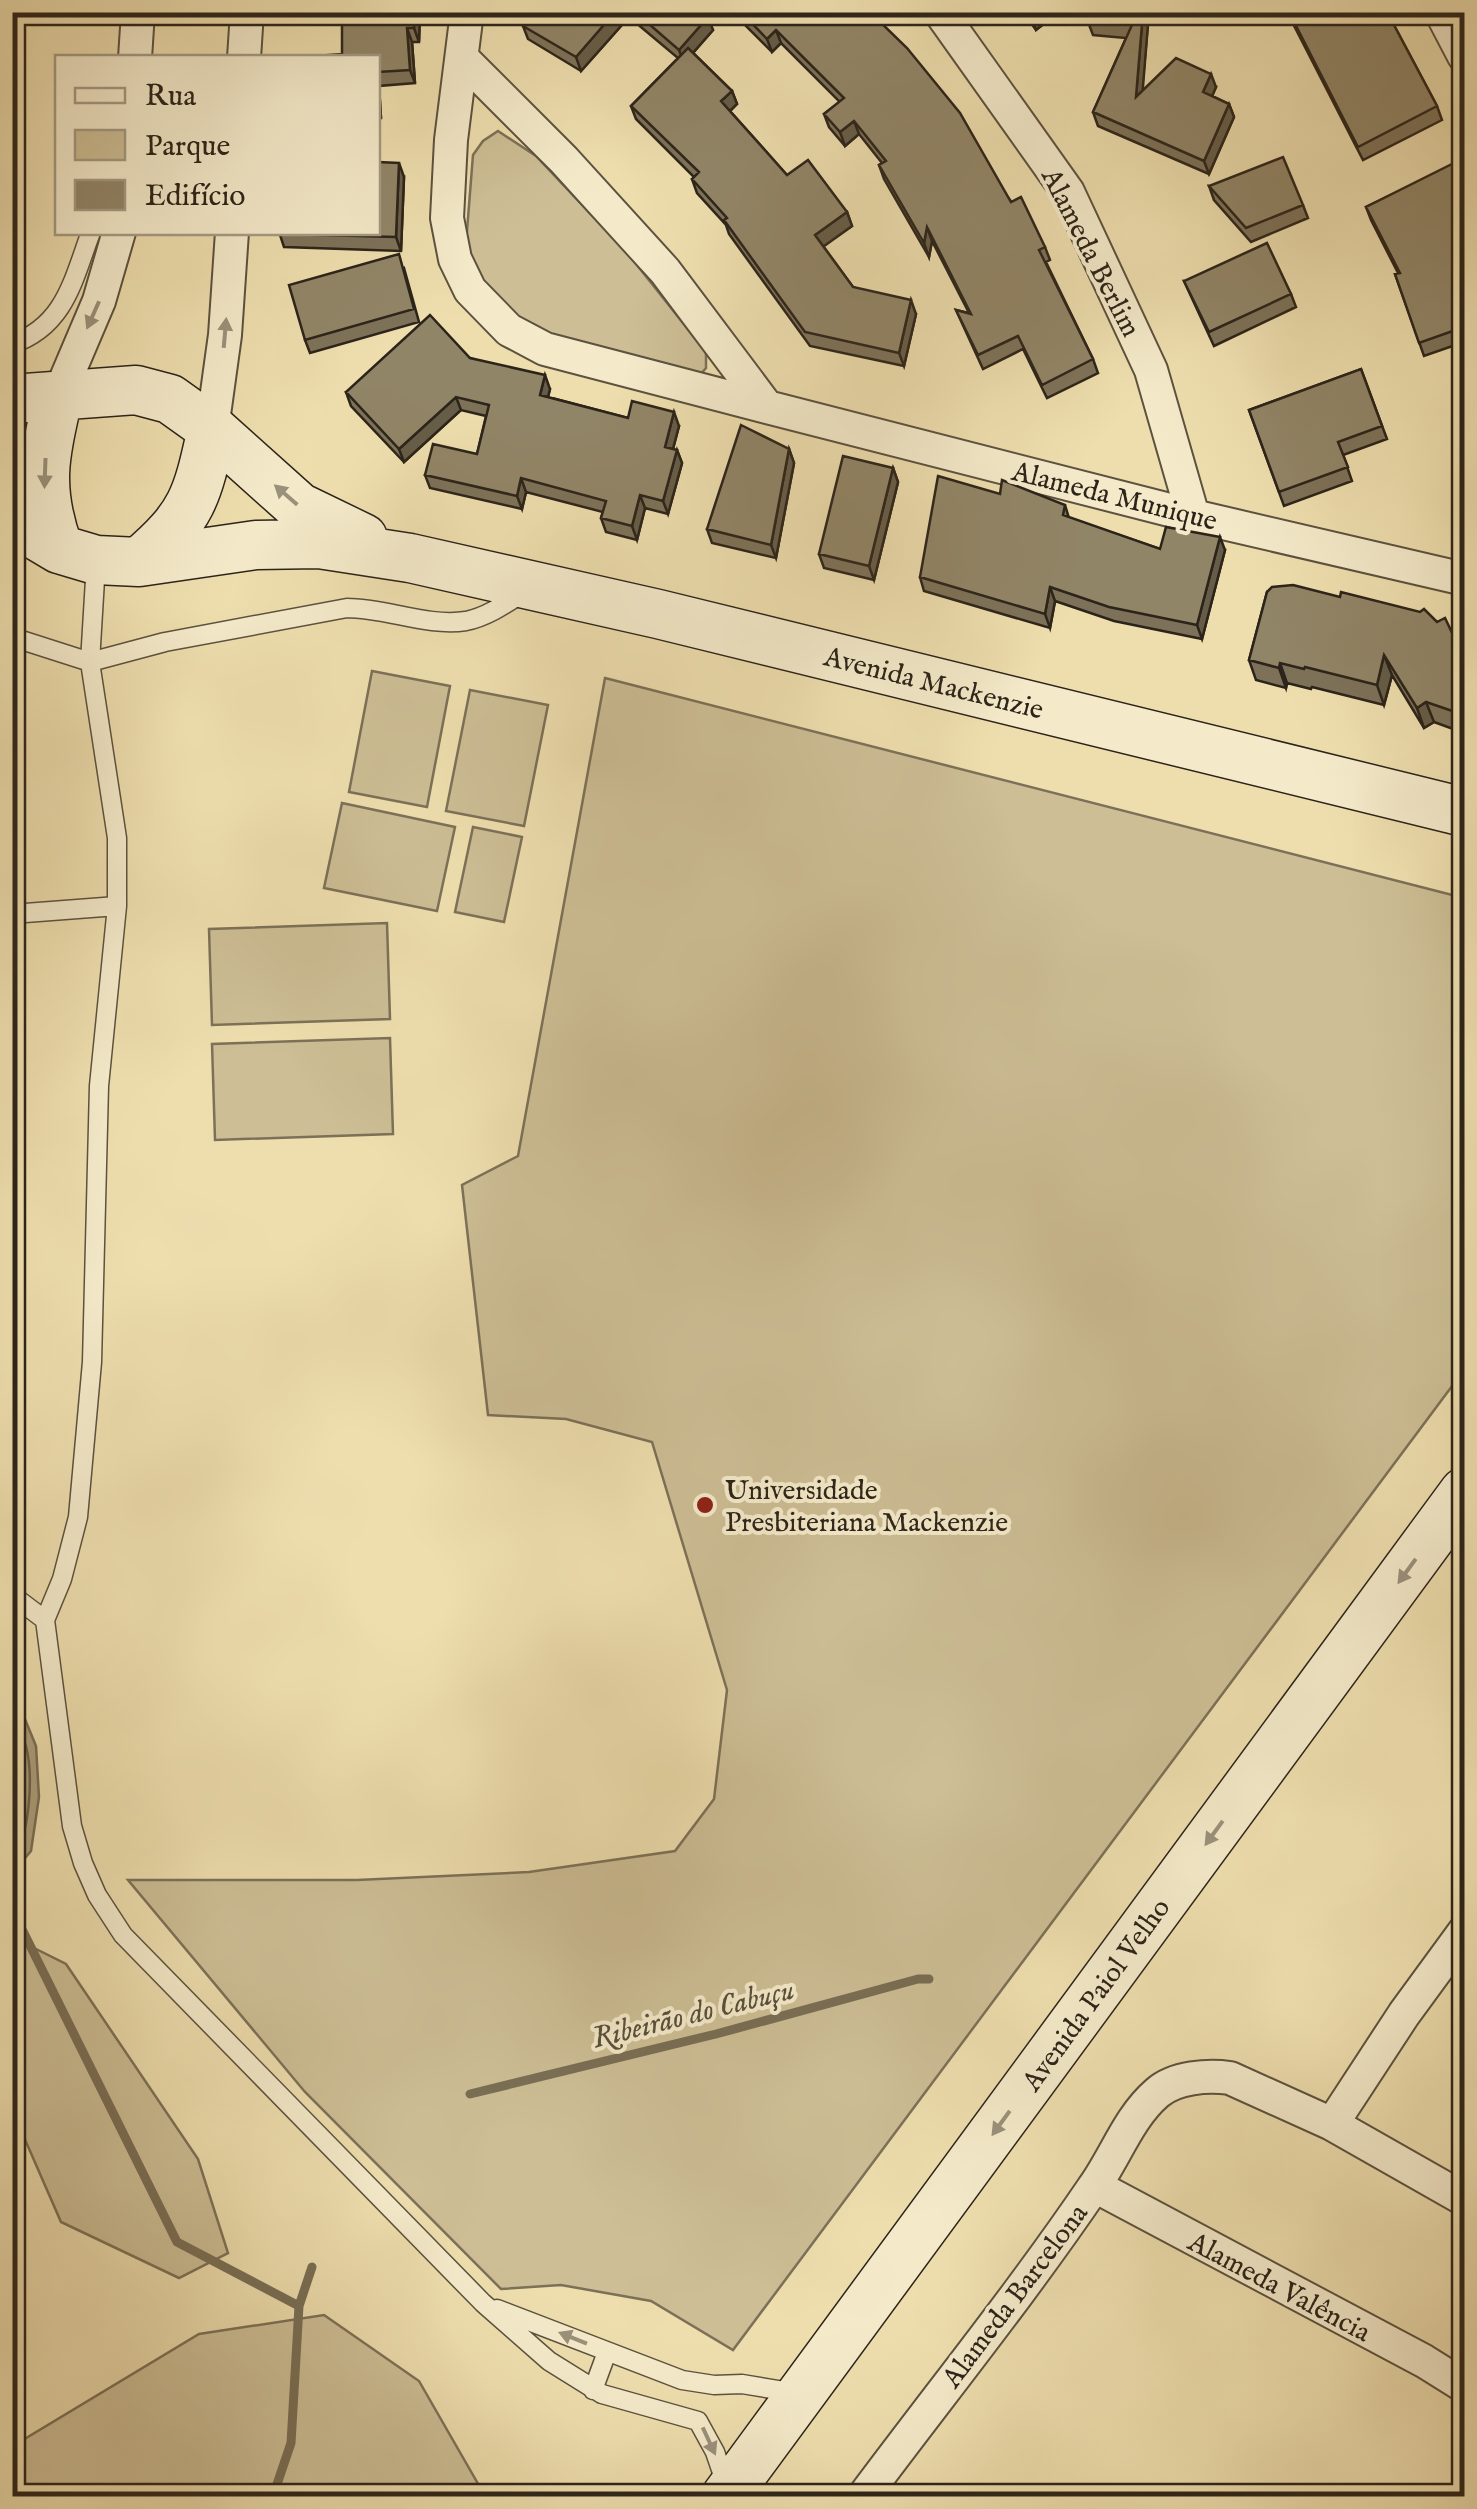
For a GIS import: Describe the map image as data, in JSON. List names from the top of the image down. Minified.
{"streets":{"main road":["Avenida Mackenzie","Avenida Paiol Velho"],"street":["Alameda Berlim","Alameda Munique","Alameda Valência","Alameda Barcelona"]},"crossings":[["Alameda Berlim","Alameda Munique"],["Alameda Valência","Alameda Barcelona"]],"water":["Ribeirão do Cabuçu"],"places":["Universidade Presbiteriana Mackenzie"],"legend":["Rua","Parque","Edifício"]}
